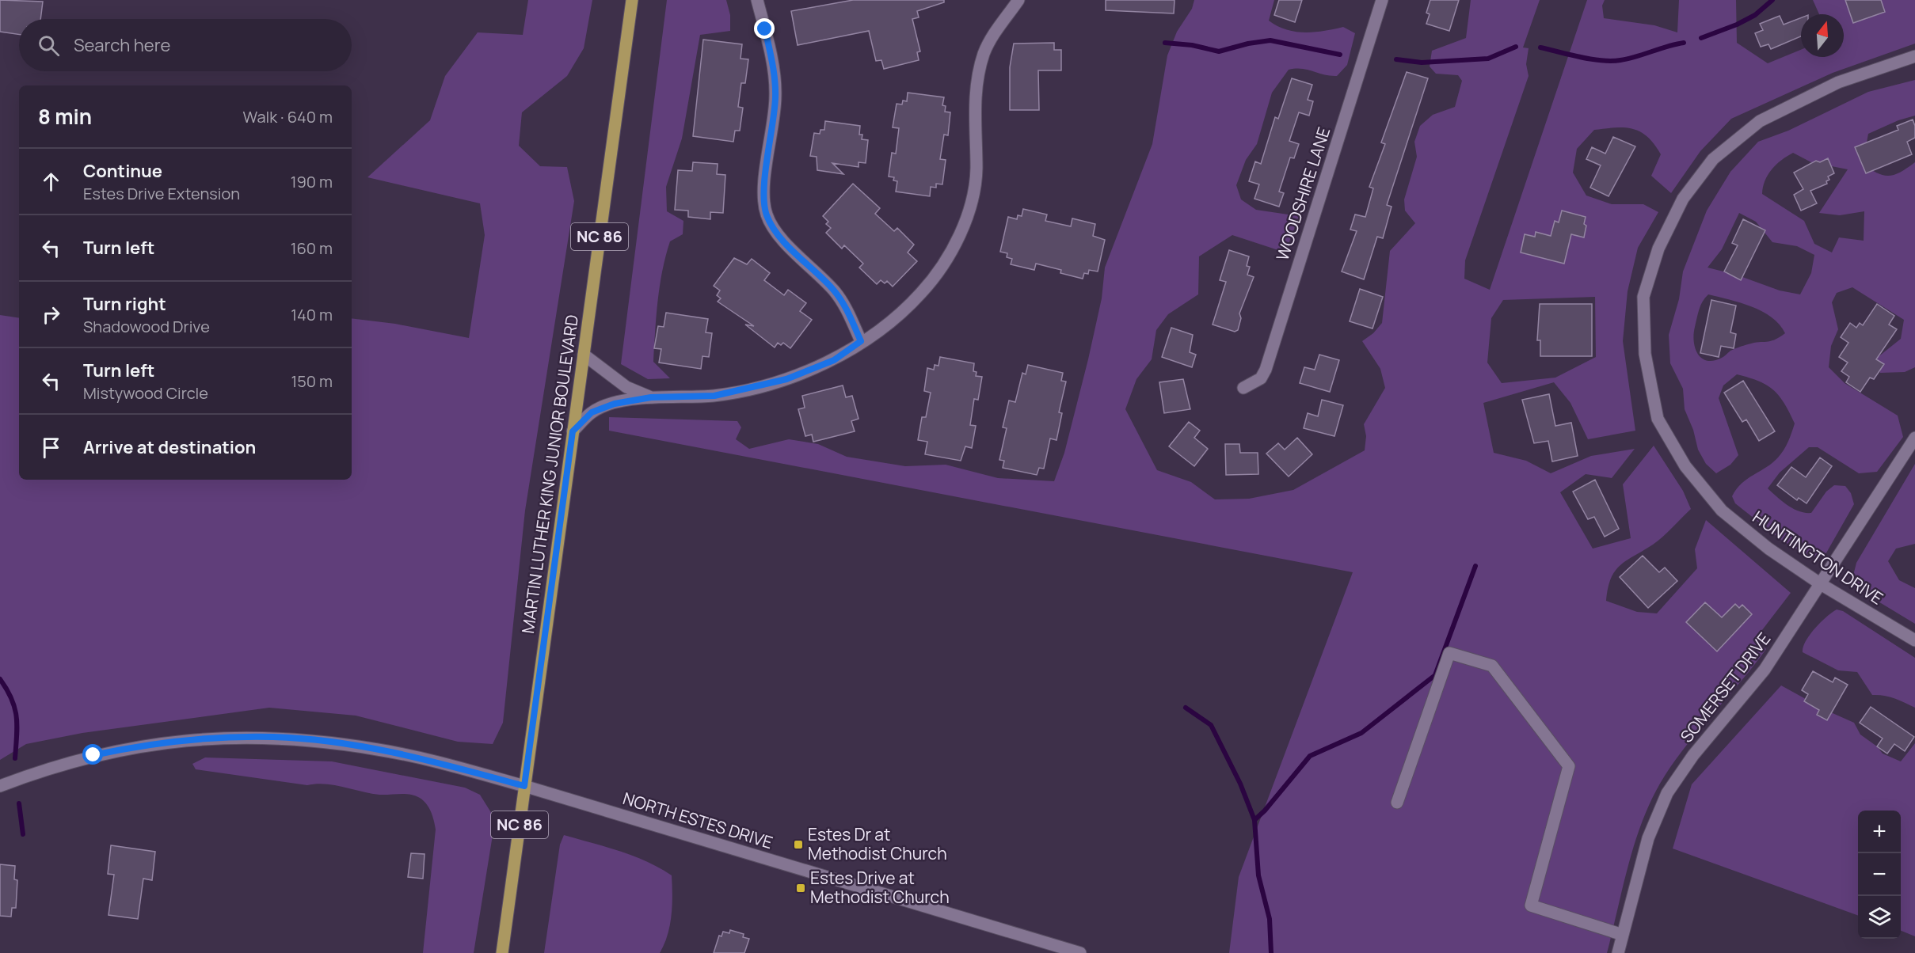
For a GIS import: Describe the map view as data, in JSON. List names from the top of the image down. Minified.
{"streets":{"main road":["NC 86","MARTIN LUTHER KING JUNIOR BOULEVARD"],"street":["WOODSHIRE LANE","HUNTINGTON DRIVE","SOMERSET DRIVE","NORTH ESTES DRIVE"]},"crossings":[["MARTIN LUTHER KING JUNIOR BOULEVARD","NORTH ESTES DRIVE"],["HUNTINGTON DRIVE","SOMERSET DRIVE"]],"places":{"transit":["Estes Dr at Methodist Church","Estes Drive at Methodist Church"]},"north":"top","page":{"search":"Search here","heading":["8 min","Walk · 640 m"],"list":[["Continue","Estes Drive Extension","190 m"],["Turn left","160 m"],["Turn right","Shadowood Drive","140 m"],["Turn left","Mistywood Circle","150 m"],"Arrive at destination"],"map_buttons":["+","−"]}}
